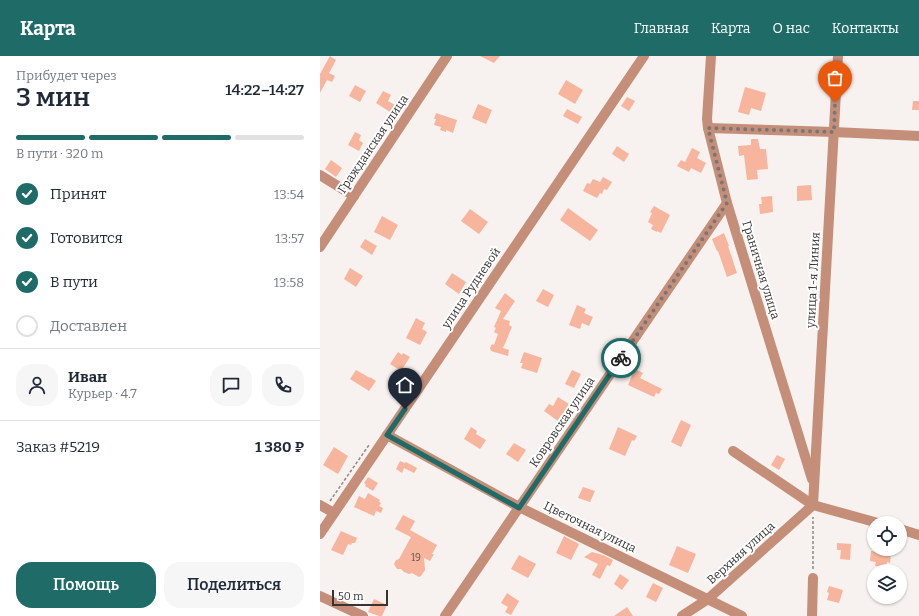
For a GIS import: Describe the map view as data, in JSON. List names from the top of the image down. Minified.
{"streets":{"street":["Гражданская улица","Граничная улица","улица 1-я Линия","улица Рудневой","Ковровская улица","Цветочная улица","Верхняя улица"]},"crossings":[["Граничная улица","улица 1-я Линия"],["Граничная улица","Ковровская улица"],["улица 1-я Линия","Верхняя улица"],["улица Рудневой","Цветочная улица"],["Ковровская улица","Цветочная улица"],["Цветочная улица","Верхняя улица"]],"house_numbers":["19"],"scale_bar":"50 m","page":{"header":"Карта","nav":["Главная","Карта","О нас","Контакты"],"heading":["3 мин","Прибудет через","14:22–14:27"],"panel":["Иван","Курьер · 4.7","Заказ #5219","1 380 ₽"],"bar":"В пути · 320 m","list":[["Принят","13:54"],["Готовится","13:57"],["В пути","13:58"],"Доставлен"],"buttons":["Помощь","Поделиться"],"scale":"50 m"}}
